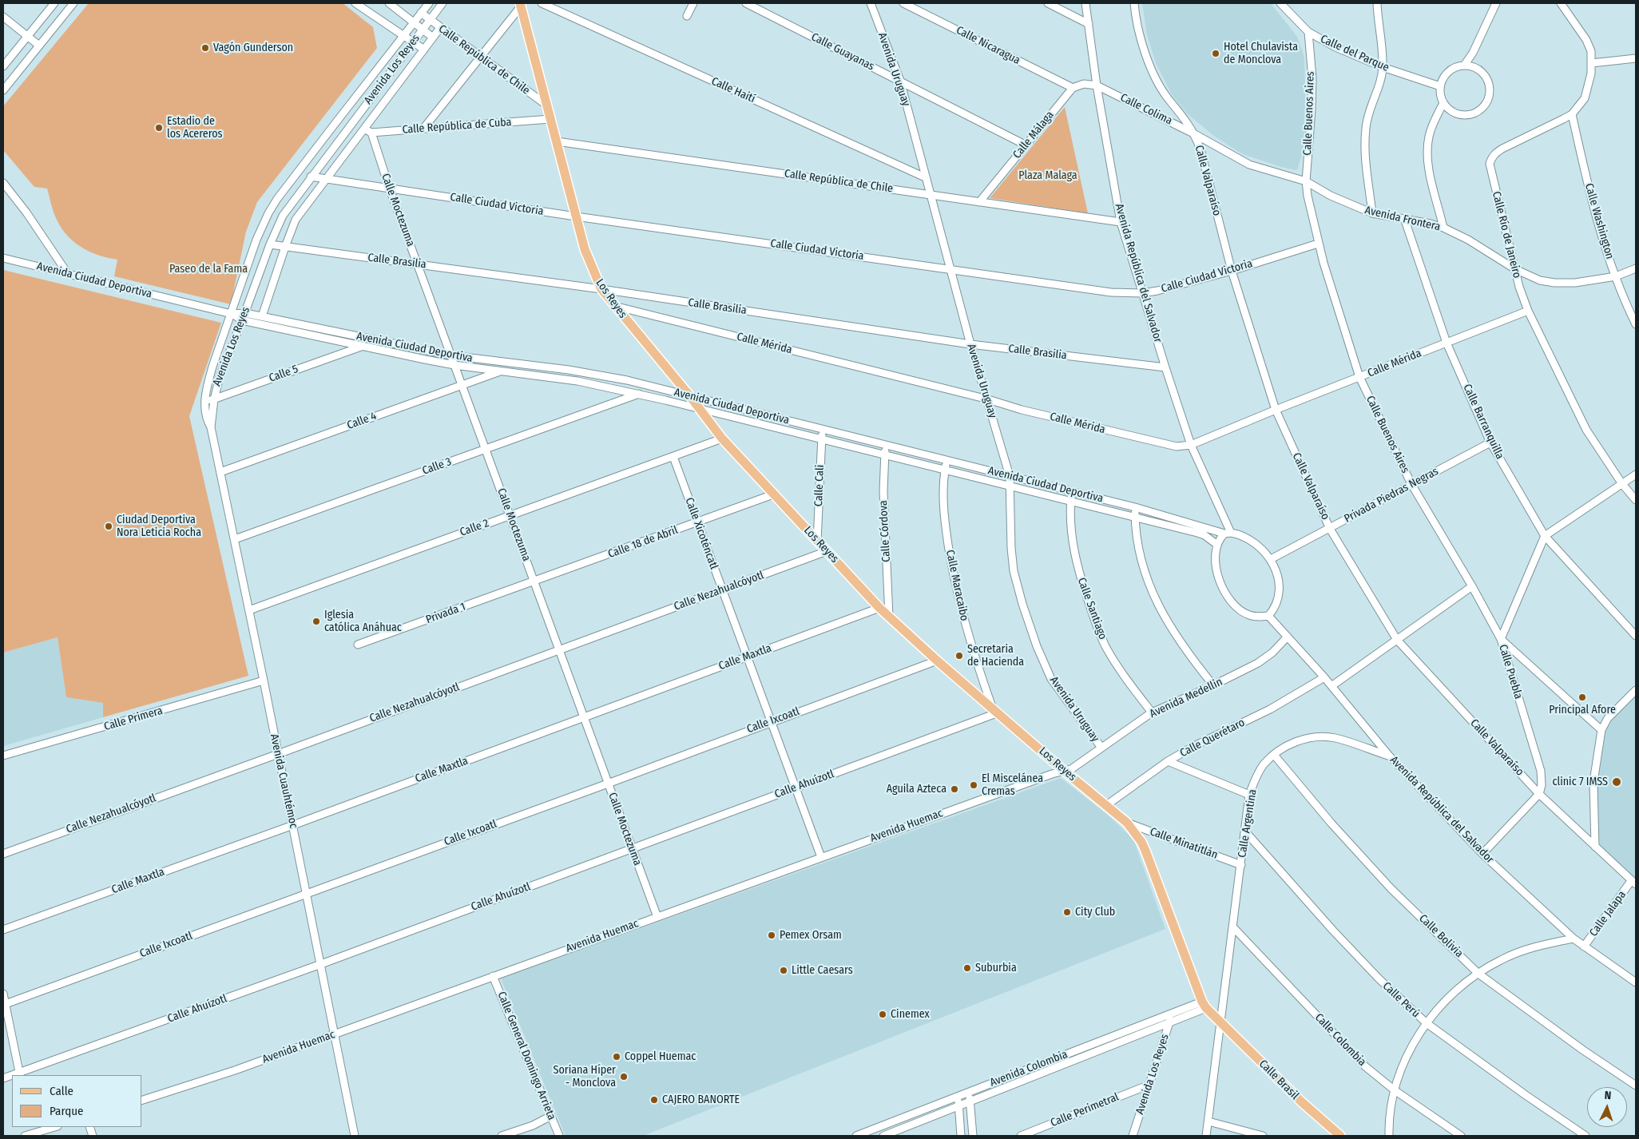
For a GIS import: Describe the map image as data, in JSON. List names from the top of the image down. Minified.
{"streets":{"main road":["Los Reyes","Calle Brasil"],"street":["Calle Nicaragua","Calle Guayanas","Calle del Parque","Calle República de Chile","Avenida Los Reyes","Avenida Uruguay","Calle Haití","Calle Colima","Calle Buenos Aires","Calle República de Cuba","Calle Málaga","Calle Valparaíso","Calle Ciudad Victoria","Calle Moctezuma","Avenida Frontera","Calle Washington","Calle Río de Janeiro","Calle Brasilia","Avenida República del Salvador","Avenida Ciudad Deportiva","Calle Mérida","Calle 5","Calle 4","Calle Barranquilla","Calle 3","Calle Cali","Privada Piedras Negras","Calle 2","Calle Córdova","Calle Xicoténcatl","Calle 18 de Abril","Calle Maracaibo","Calle Nezahualcóyotl","Calle Santiago","Privada 1","Calle Maxtla","Calle Puebla","Avenida Medellin","Calle Primera","Calle Ixcoatl","Calle Querétaro","Avenida Cuauhtémoc","Calle Ahuízotl","Calle Argentina","Avenida Huemac","Calle Minatitlán","Calle Jalapa","Calle Bolivia","Calle Perú","Calle Colombia","Calle General Domingo Arrieta","Avenida Colombia","Calle Perimetral"]},"crossings":[["Calle Nicaragua","Calle Málaga"],["Calle Guayanas","Avenida Uruguay"],["Calle Guayanas","Calle Málaga"],["Calle del Parque","Calle Buenos Aires"],["Calle República de Chile","Avenida Los Reyes"],["Calle República de Chile","Avenida Uruguay"],["Calle República de Chile","Calle Málaga"],["Calle República de Chile","Avenida República del Salvador"],["Calle República de Chile","Los Reyes"],["Avenida Los Reyes","Calle Ciudad Victoria"],["Avenida Los Reyes","Calle Brasilia"],["Avenida Los Reyes","Avenida Ciudad Deportiva"],["Avenida Los Reyes","Calle 5"],["Avenida Los Reyes","Avenida Cuauhtémoc"],["Avenida Los Reyes","Avenida Colombia"],["Avenida Los Reyes","Calle Perimetral"],["Avenida Uruguay","Calle Haití"],["Avenida Uruguay","Calle Ciudad Victoria"],["Avenida Uruguay","Calle Brasilia"],["Avenida Uruguay","Avenida Ciudad Deportiva"],["Avenida Uruguay","Calle Mérida"],["Avenida Uruguay","Avenida Medellin"],["Calle Colima","Calle Valparaíso"],["Calle Colima","Avenida Frontera"],["Calle Colima","Avenida República del Salvador"],["Calle Buenos Aires","Calle Ciudad Victoria"],["Calle Buenos Aires","Avenida Frontera"],["Calle Buenos Aires","Calle Mérida"],["Calle Buenos Aires","Privada Piedras Negras"],["Calle Buenos Aires","Calle Puebla"],["Calle República de Cuba","Calle Moctezuma"],["Calle República de Cuba","Los Reyes"],["Calle Valparaíso","Calle Ciudad Victoria"],["Calle Valparaíso","Avenida Frontera"],["Calle Valparaíso","Calle Mérida"],["Calle Valparaíso","Privada Piedras Negras"],["Calle Valparaíso","Calle Puebla"],["Calle Valparaíso","Calle Jalapa"],["Calle Ciudad Victoria","Calle Moctezuma"],["Calle Ciudad Victoria","Avenida República del Salvador"],["Calle Ciudad Victoria","Los Reyes"],["Calle Moctezuma","Calle Brasilia"],["Calle Moctezuma","Avenida Ciudad Deportiva"],["Calle Moctezuma","Calle 4"],["Calle Moctezuma","Calle 3"],["Calle Moctezuma","Calle 2"],["Calle Moctezuma","Calle 18 de Abril"],["Calle Moctezuma","Calle Nezahualcóyotl"],["Calle Moctezuma","Privada 1"],["Calle Moctezuma","Calle Maxtla"],["Calle Moctezuma","Calle Ixcoatl"],["Calle Moctezuma","Calle Ahuízotl"],["Calle Moctezuma","Avenida Huemac"],["Avenida Frontera","Calle Washington"],["Avenida Frontera","Calle Río de Janeiro"],["Avenida Frontera","Calle Barranquilla"],["Calle Washington","Calle Río de Janeiro"],["Calle Río de Janeiro","Calle Mérida"],["Calle Brasilia","Avenida República del Salvador"],["Calle Brasilia","Los Reyes"],["Avenida República del Salvador","Avenida Ciudad Deportiva"],["Avenida República del Salvador","Calle Mérida"],["Avenida República del Salvador","Privada Piedras Negras"],["Avenida República del Salvador","Avenida Medellin"],["Avenida República del Salvador","Calle Querétaro"],["Avenida República del Salvador","Calle Argentina"],["Avenida República del Salvador","Calle Jalapa"],["Avenida Ciudad Deportiva","Los Reyes"],["Avenida Ciudad Deportiva","Calle 5"],["Avenida Ciudad Deportiva","Calle 4"],["Avenida Ciudad Deportiva","Calle 3"],["Avenida Ciudad Deportiva","Calle Cali"],["Avenida Ciudad Deportiva","Privada Piedras Negras"],["Avenida Ciudad Deportiva","Calle Córdova"],["Avenida Ciudad Deportiva","Calle Maracaibo"],["Avenida Ciudad Deportiva","Calle Santiago"],["Los Reyes","Calle Mérida"],["Los Reyes","Calle Cali"],["Los Reyes","Calle 2"],["Los Reyes","Calle Córdova"],["Los Reyes","Calle 18 de Abril"],["Los Reyes","Calle Maracaibo"],["Los Reyes","Calle Nezahualcóyotl"],["Los Reyes","Calle Maxtla"],["Los Reyes","Avenida Medellin"],["Los Reyes","Calle Ixcoatl"],["Los Reyes","Calle Querétaro"],["Los Reyes","Calle Ahuízotl"],["Los Reyes","Calle Argentina"],["Los Reyes","Avenida Huemac"],["Los Reyes","Calle Minatitlán"],["Los Reyes","Avenida Colombia"],["Los Reyes","Calle Brasil"],["Calle Mérida","Calle Barranquilla"],["Calle 4","Avenida Cuauhtémoc"],["Calle Barranquilla","Privada Piedras Negras"],["Calle Barranquilla","Calle Puebla"],["Calle 3","Avenida Cuauhtémoc"],["Calle 2","Calle Xicoténcatl"],["Calle 2","Avenida Cuauhtémoc"],["Calle Xicoténcatl","Calle 18 de Abril"],["Calle Xicoténcatl","Calle Nezahualcóyotl"],["Calle Xicoténcatl","Calle Maxtla"],["Calle Xicoténcatl","Calle Ixcoatl"],["Calle Xicoténcatl","Calle Ahuízotl"],["Calle Xicoténcatl","Avenida Huemac"],["Calle 18 de Abril","Privada 1"],["Calle Maracaibo","Calle Ahuízotl"],["Calle Nezahualcóyotl","Avenida Cuauhtémoc"],["Calle Santiago","Avenida Medellin"],["Calle Maxtla","Avenida Cuauhtémoc"],["Avenida Medellin","Avenida Huemac"],["Calle Primera","Avenida Cuauhtémoc"],["Calle Ixcoatl","Avenida Cuauhtémoc"],["Avenida Cuauhtémoc","Calle Ahuízotl"],["Avenida Cuauhtémoc","Avenida Huemac"],["Calle Argentina","Calle Minatitlán"],["Calle Argentina","Calle Bolivia"],["Calle Argentina","Calle Perú"],["Calle Argentina","Calle Colombia"],["Calle Argentina","Calle Brasil"],["Avenida Huemac","Calle General Domingo Arrieta"]],"parks":["Plaza Malaga","Paseo de la Fama"],"places":["Vagón Gunderson","Hotel Chulavista de Monclova","Estadio de los Acereros","Ciudad Deportiva Nora Leticia Rocha","Iglesia católica Anáhuac","Secretaria de Hacienda","Principal Afore","clinic 7 IMSS","El Miscelánea Cremas","Aguila Azteca","City Club","Pemex Orsam","Suburbia","Little Caesars","Cinemex","Coppel Huemac","Soriana Híper - Monclova","CAJERO BANORTE"],"legend":["Calle","Parque"],"north":"top"}
